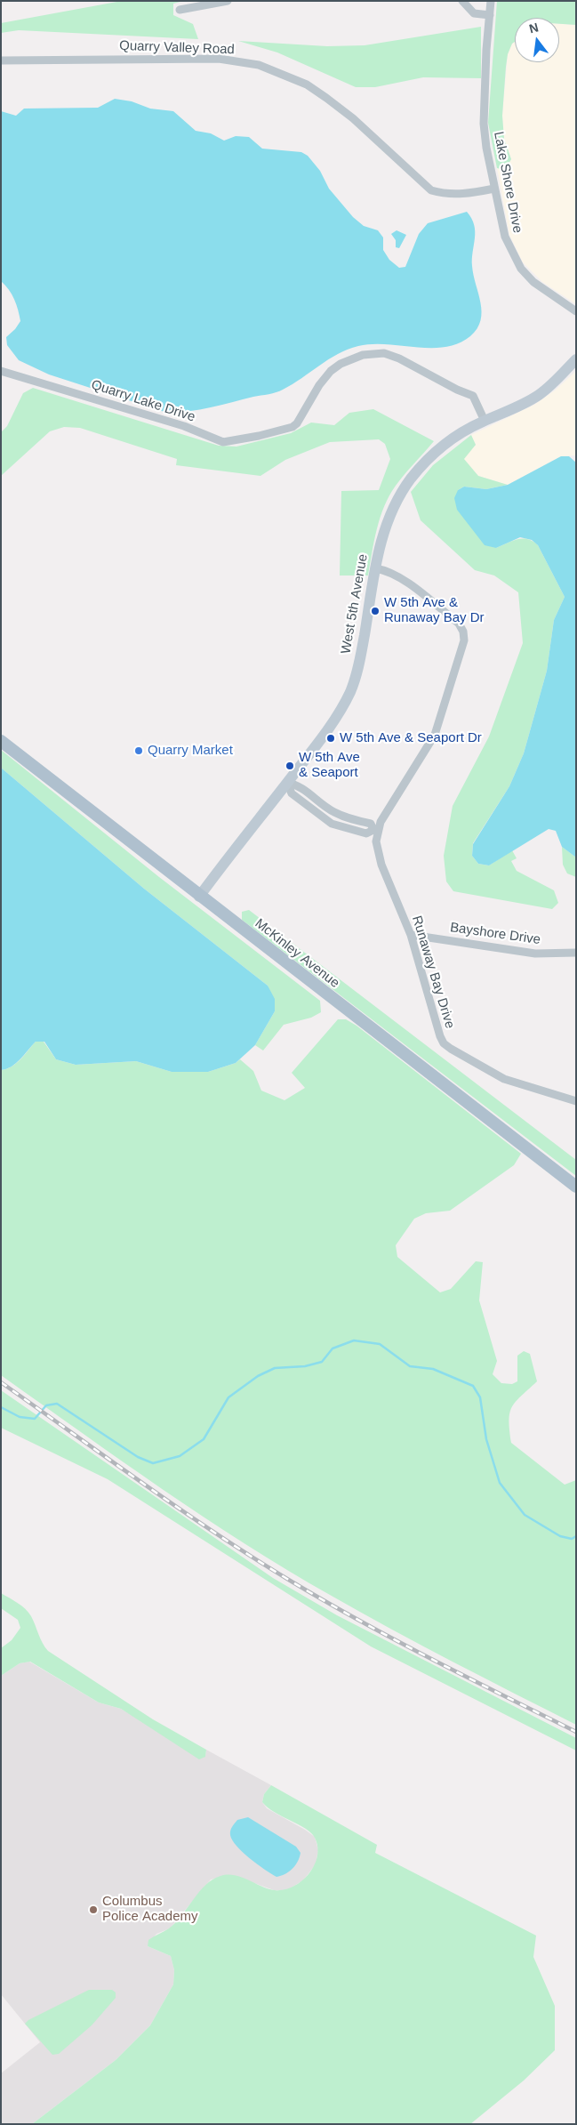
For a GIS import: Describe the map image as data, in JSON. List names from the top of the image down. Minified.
{"streets":{"main road":["West 5th Avenue","McKinley Avenue"],"street":["Quarry Valley Road","Lake Shore Drive","Quarry Lake Drive","Bayshore Drive","Runaway Bay Drive"]},"crossings":[["Quarry Valley Road","Lake Shore Drive"],["Quarry Lake Drive","West 5th Avenue"],["West 5th Avenue","McKinley Avenue"],["West 5th Avenue","Runaway Bay Drive"],["Bayshore Drive","Runaway Bay Drive"]],"places":["W 5th Ave & Runaway Bay Dr","W 5th Ave & Seaport Dr","Quarry Market","W 5th Ave & Seaport","Columbus Police Academy"],"north":"top"}
